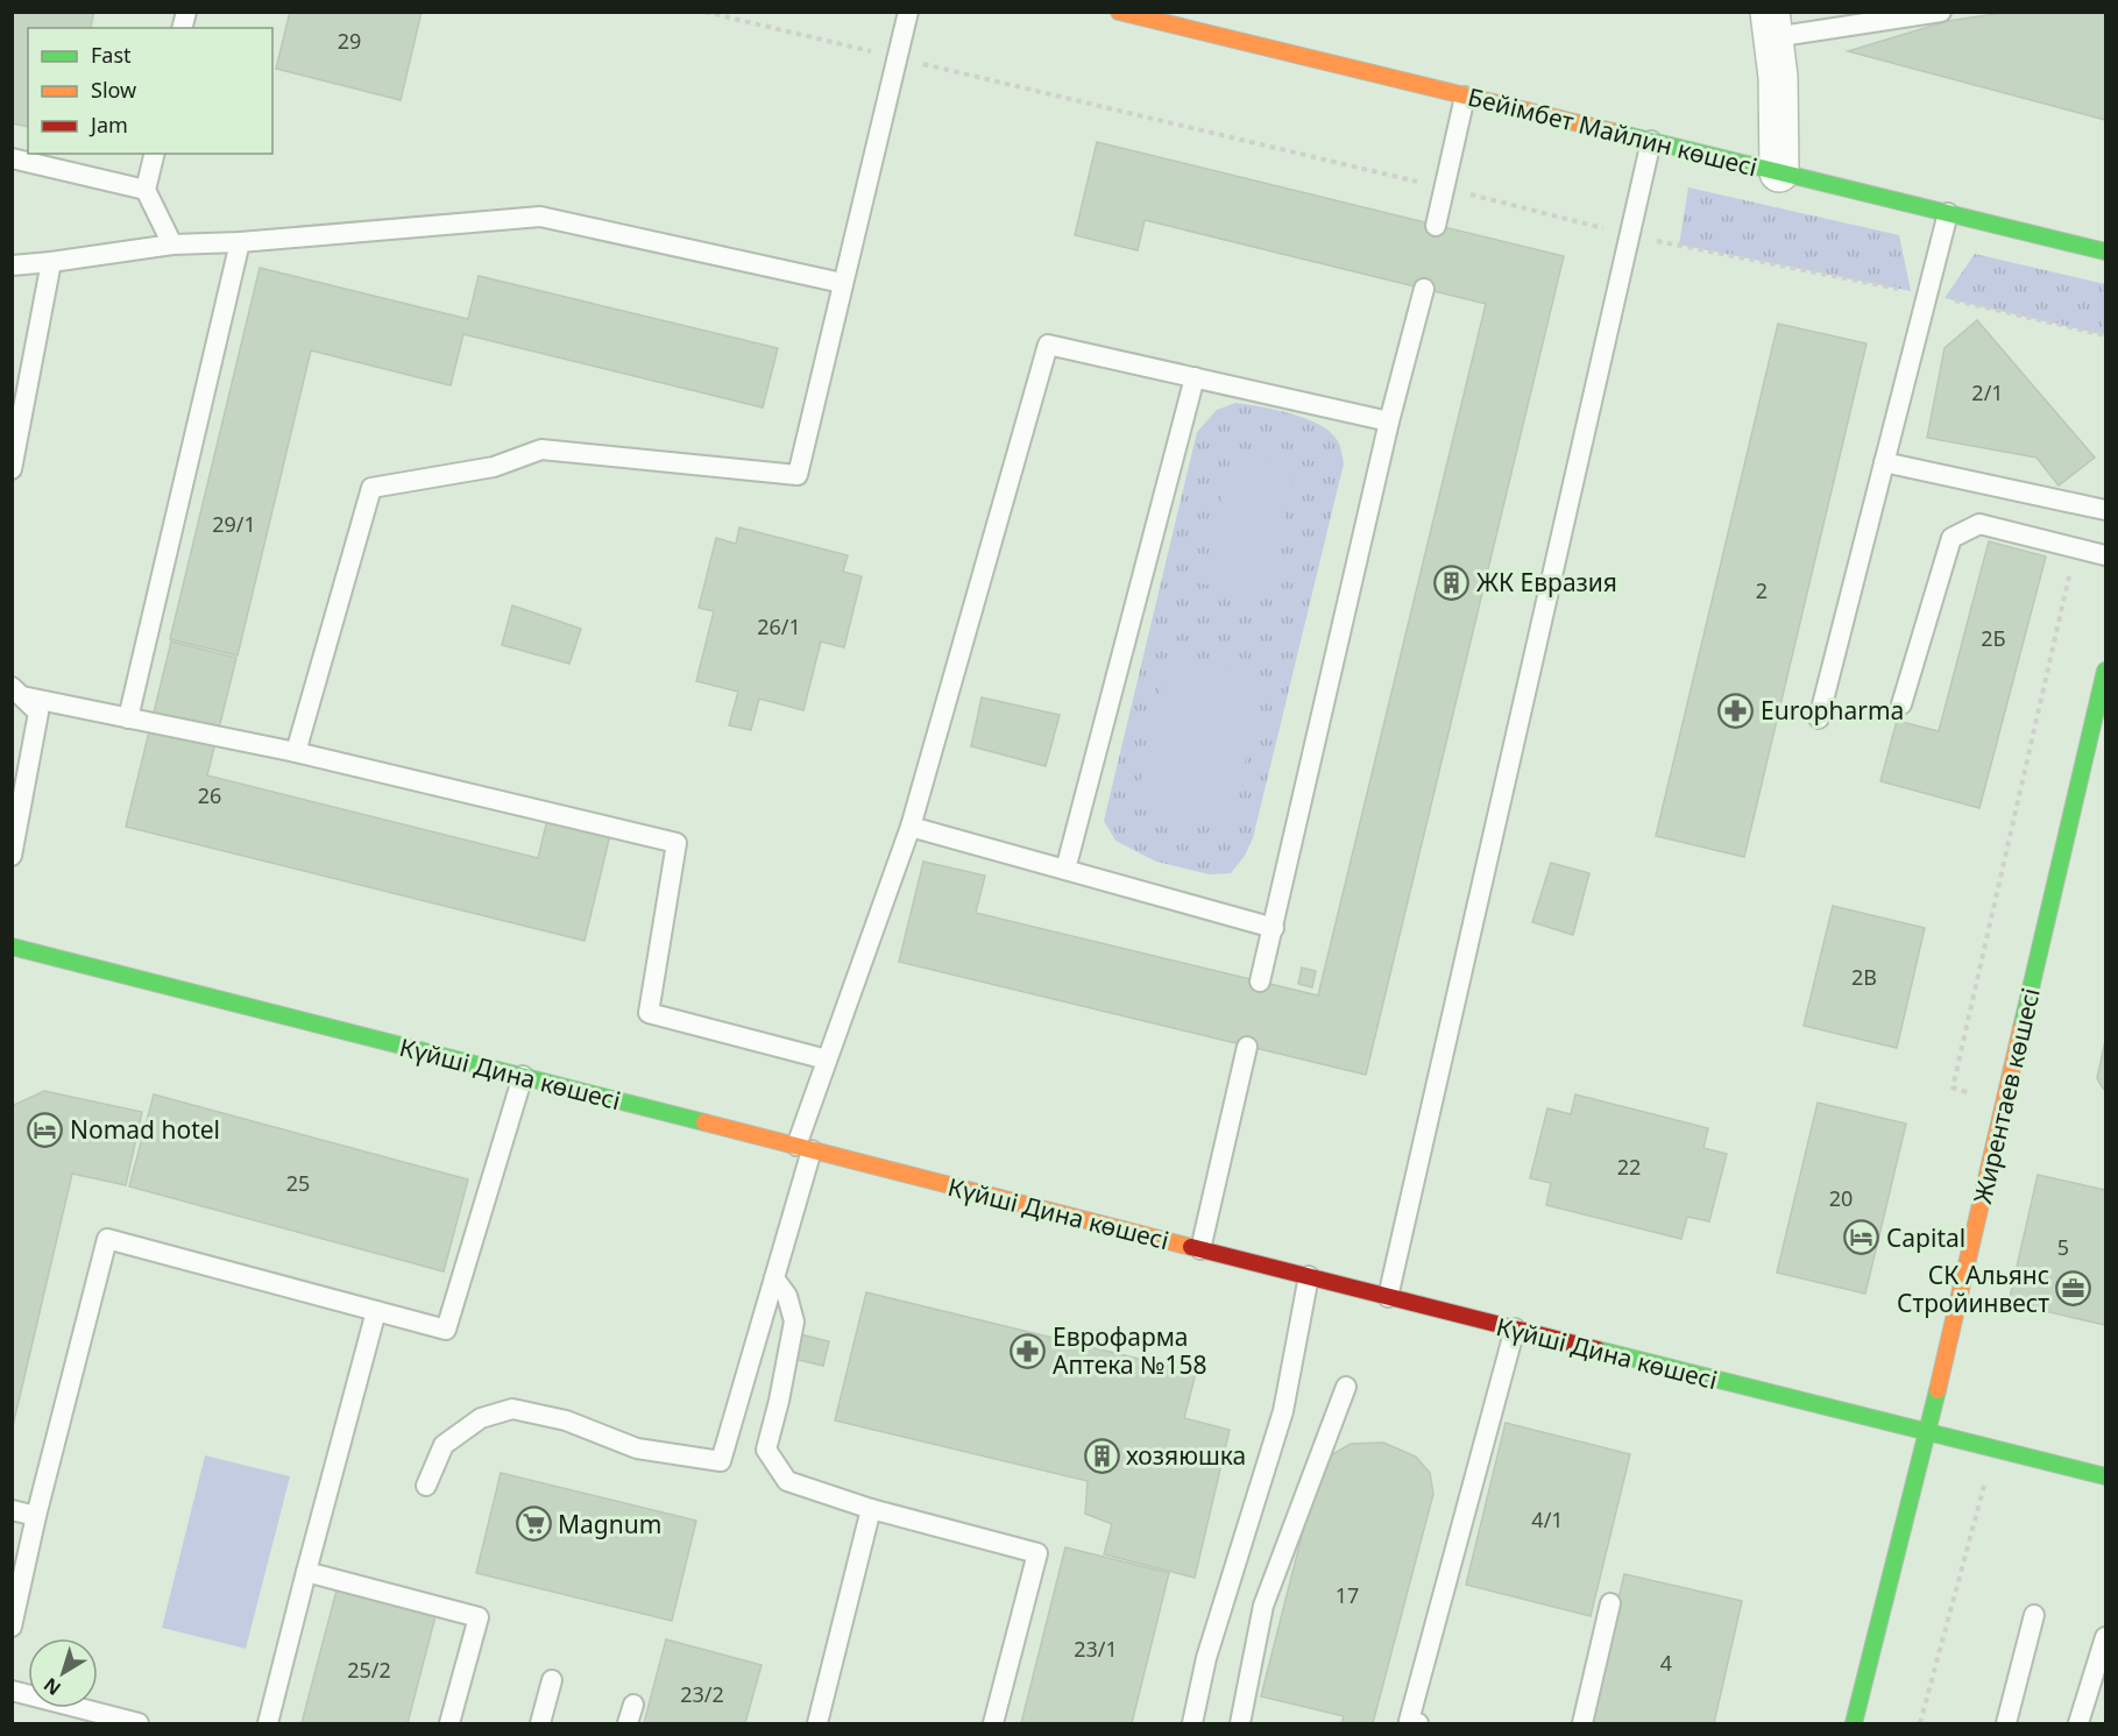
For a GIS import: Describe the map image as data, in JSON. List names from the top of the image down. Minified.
{"streets":{"street":["Бейімбет Майлин көшесі","Күйші Дина көшесі","Жирентаев көшесі"]},"crossings":[["Күйші Дина көшесі","Жирентаев көшесі"]],"places":{"building":["ЖК Евразия","хозяюшка"],"pharmacy":["Europharma","Еврофарма Аптека №158"],"hotel":["Nomad hotel","Capital"],"office":["СК Альянс Стройинвест"],"supermarket":["Magnum"]},"house_numbers":["29","2/1","29/1","2","26/1","2Б","26","2В","22","25","20","5","4/1","17","23/1","4","25/2","23/2"],"legend":["Fast","Slow","Jam"],"north":"bottom left"}
